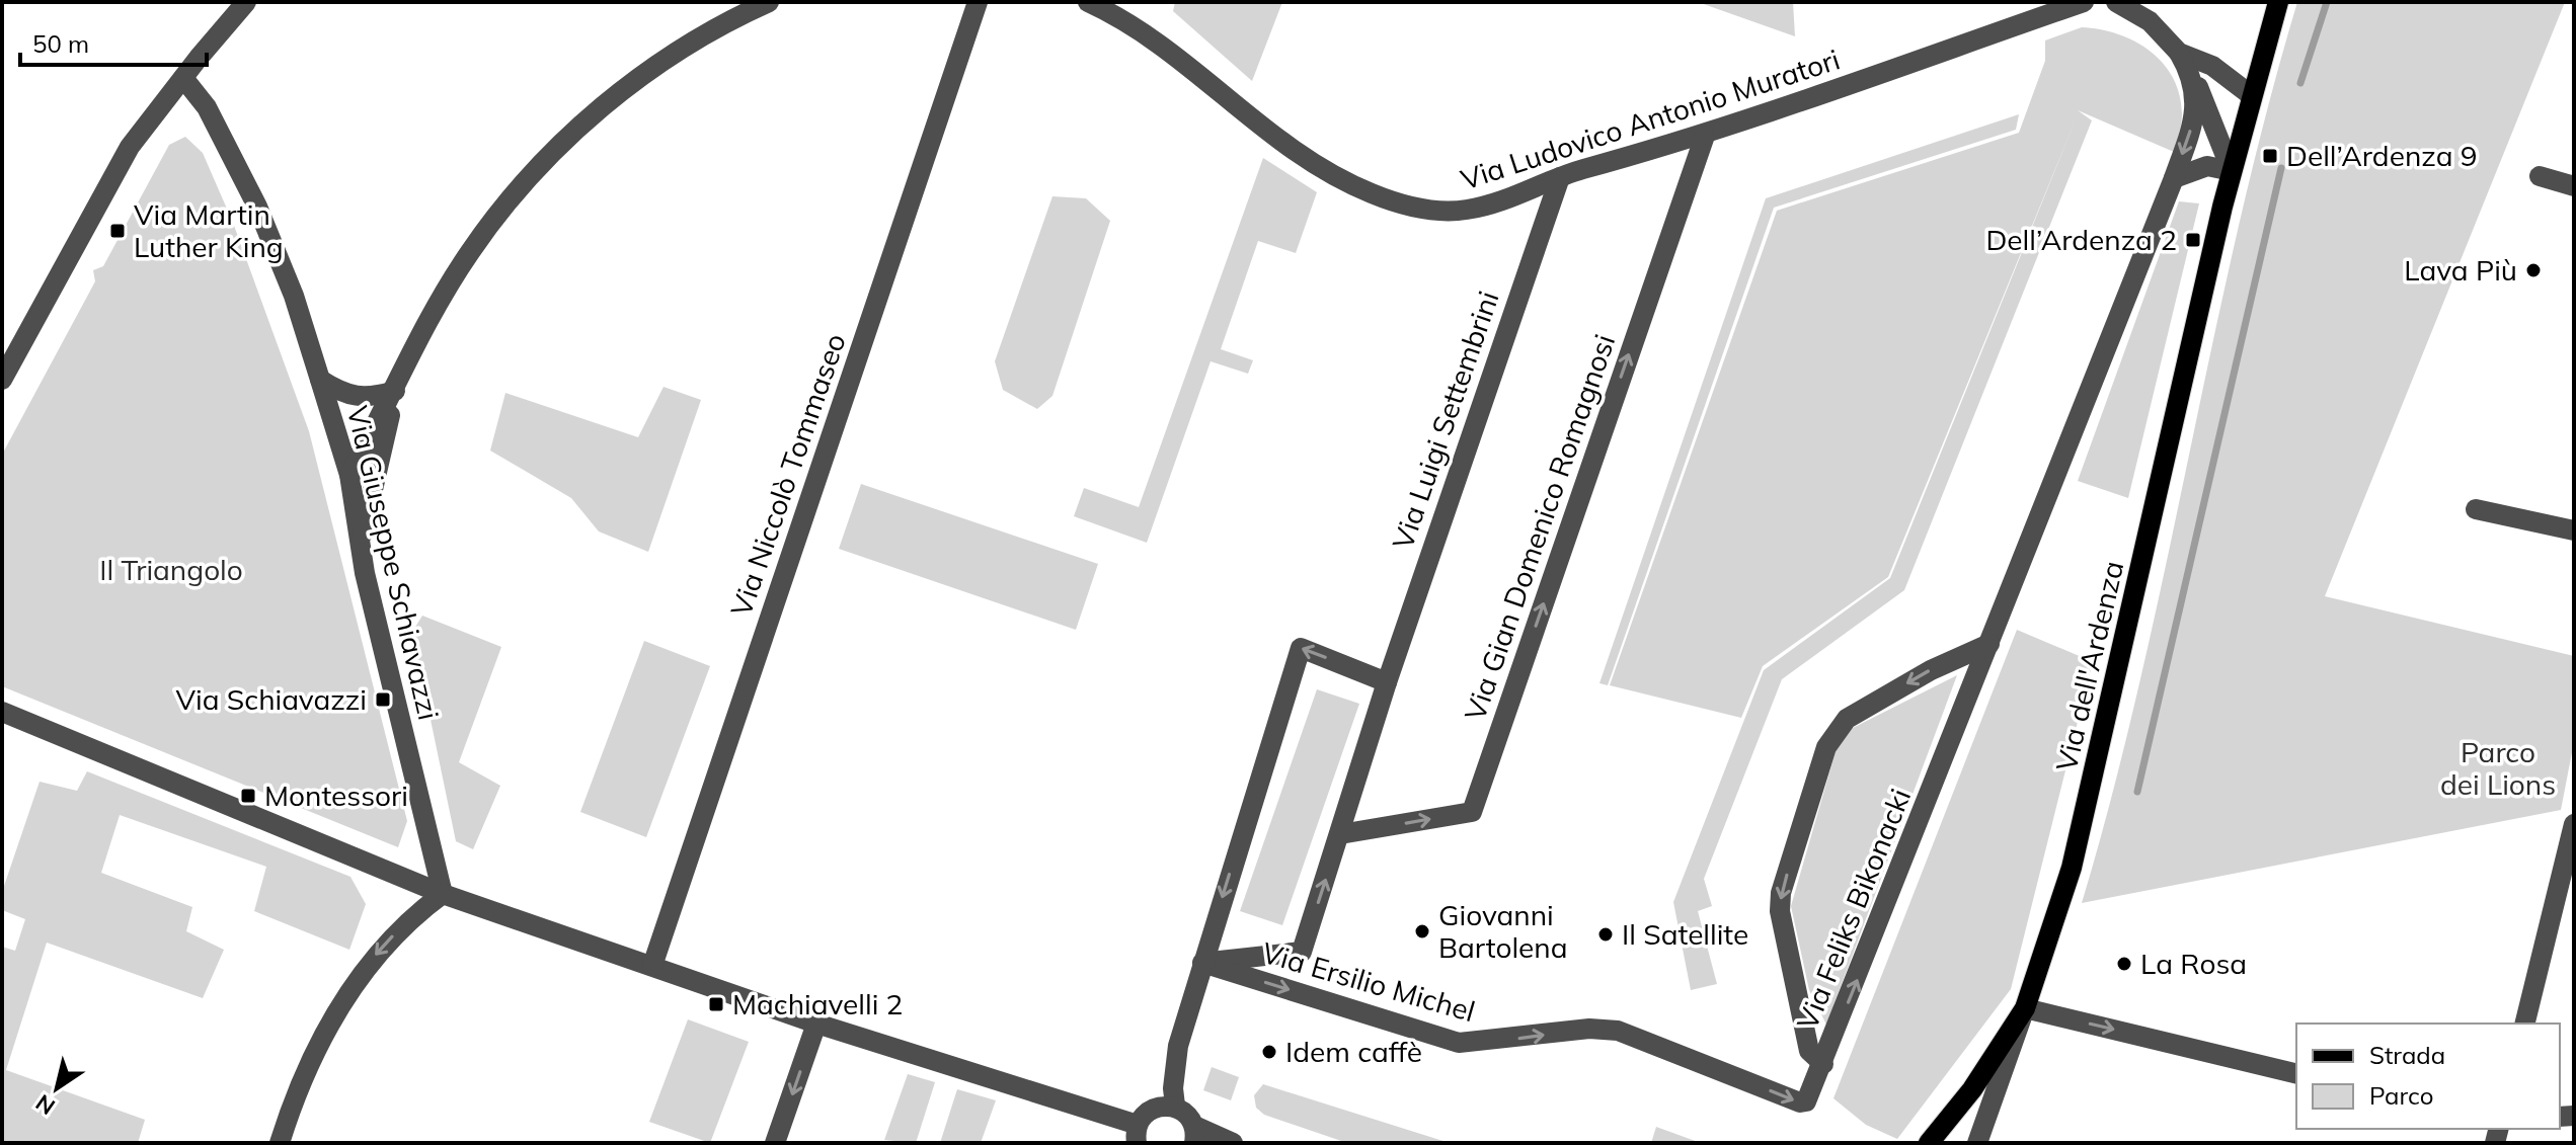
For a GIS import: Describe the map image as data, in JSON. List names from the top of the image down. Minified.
{"streets":{"main road":["Via dell'Ardenza"],"street":["Via Ludovico Antonio Muratori","Via Luigi Settembrini","Via Niccolò Tommaseo","Via Gian Domenico Romagnosi","Via Giuseppe Schiavazzi","Via Feliks Bikonacki","Via Ersilio Michel"]},"crossings":[["Via Ludovico Antonio Muratori","Via Luigi Settembrini"],["Via Ludovico Antonio Muratori","Via Gian Domenico Romagnosi"],["Via Luigi Settembrini","Via Gian Domenico Romagnosi"],["Via Luigi Settembrini","Via Ersilio Michel"],["Via Feliks Bikonacki","Via Ersilio Michel"]],"one_way":["Via Gian Domenico Romagnosi","Via Ersilio Michel"],"parks":["Il Triangolo","Parco dei Lions"],"places":{"transit":["Dell’Ardenza 9","Via Martin Luther King","Dell’Ardenza 2","Via Schiavazzi","Montessori","Machiavelli 2"],"other":["Lava Più","Giovanni Bartolena","Il Satellite","La Rosa","Idem caffè"]},"legend":["Strada","Parco"],"scale_bar":"50 m","north":"bottom left"}
